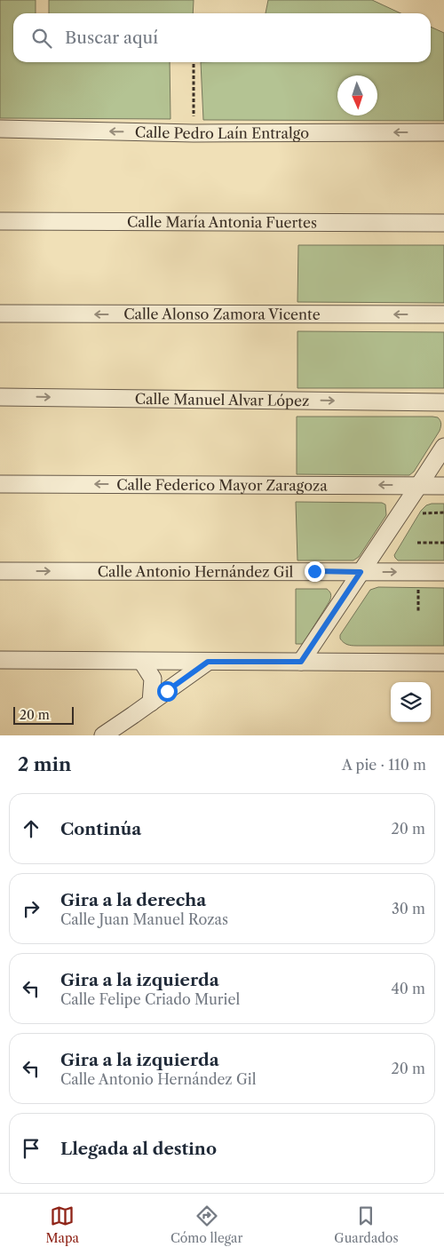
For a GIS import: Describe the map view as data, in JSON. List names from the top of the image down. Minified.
{"streets":{"street":["Calle Pedro Laín Entralgo","Calle María Antonia Fuertes","Calle Alonso Zamora Vicente","Calle Manuel Alvar López","Calle Federico Mayor Zaragoza","Calle Antonio Hernández Gil"]},"one_way":["Calle Pedro Laín Entralgo","Calle Alonso Zamora Vicente","Calle Manuel Alvar López","Calle Federico Mayor Zaragoza"],"scale_bar":"20 m","north":"bottom","page":{"search":"Buscar aquí","scale":"20 m","heading":["2 min","A pie · 110 m"],"list":[["Continúa","20 m"],["Gira a la derecha","Calle Juan Manuel Rozas","30 m"],["Gira a la izquierda","Calle Felipe Criado Muriel","40 m"],["Gira a la izquierda","Calle Antonio Hernández Gil","20 m"],"Llegada al destino"],"nav":["Mapa","Cómo llegar","Guardados"]}}
